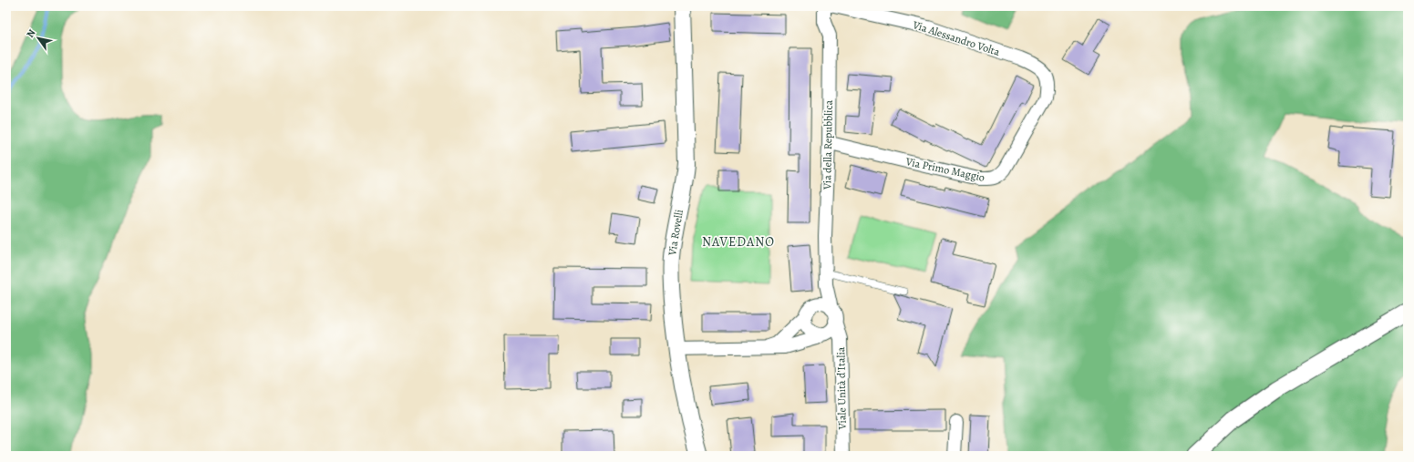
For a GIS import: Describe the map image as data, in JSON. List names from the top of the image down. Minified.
{"streets":{"street":["Via Alessandro Volta","Via della Repubblica","Via Primo Maggio","Via Rovelli","Viale Unità d'Italia"]},"crossings":[["Via Alessandro Volta","Via Primo Maggio"],["Via della Repubblica","Via Primo Maggio"],["Via della Repubblica","Viale Unità d'Italia"]],"districts":["NAVEDANO"],"north":"top left"}
